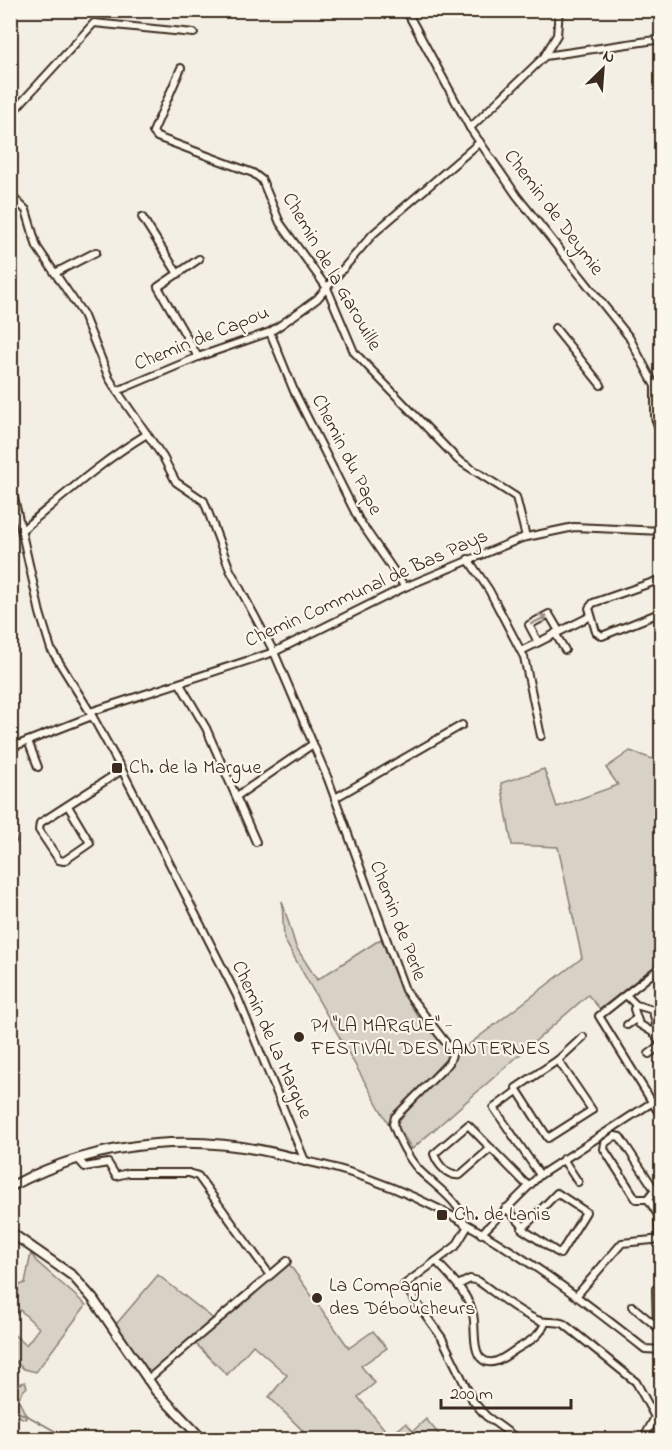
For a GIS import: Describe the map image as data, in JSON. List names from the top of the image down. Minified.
{"streets":{"street":["Chemin de Deymie","Chemin de la Garouille","Chemin de Capou","Chemin du Pape","Chemin Communal de Bas Pays","Chemin de Perle","Chemin de La Margue"]},"crossings":[["Chemin de Deymie","Chemin de Capou"],["Chemin de la Garouille","Chemin de Capou"],["Chemin de la Garouille","Chemin Communal de Bas Pays"],["Chemin de Capou","Chemin du Pape"],["Chemin de Capou","Chemin de Perle"],["Chemin du Pape","Chemin Communal de Bas Pays"],["Chemin Communal de Bas Pays","Chemin de Perle"],["Chemin Communal de Bas Pays","Chemin de La Margue"]],"places":{"transit":["Ch. de la Margue","Ch. de Lanis"],"other":["P1 \"LA MARGUE\" - FESTIVAL DES LANTERNES","La Compagnie des Déboucheurs"]},"scale_bar":"200 m","north":"top right"}
